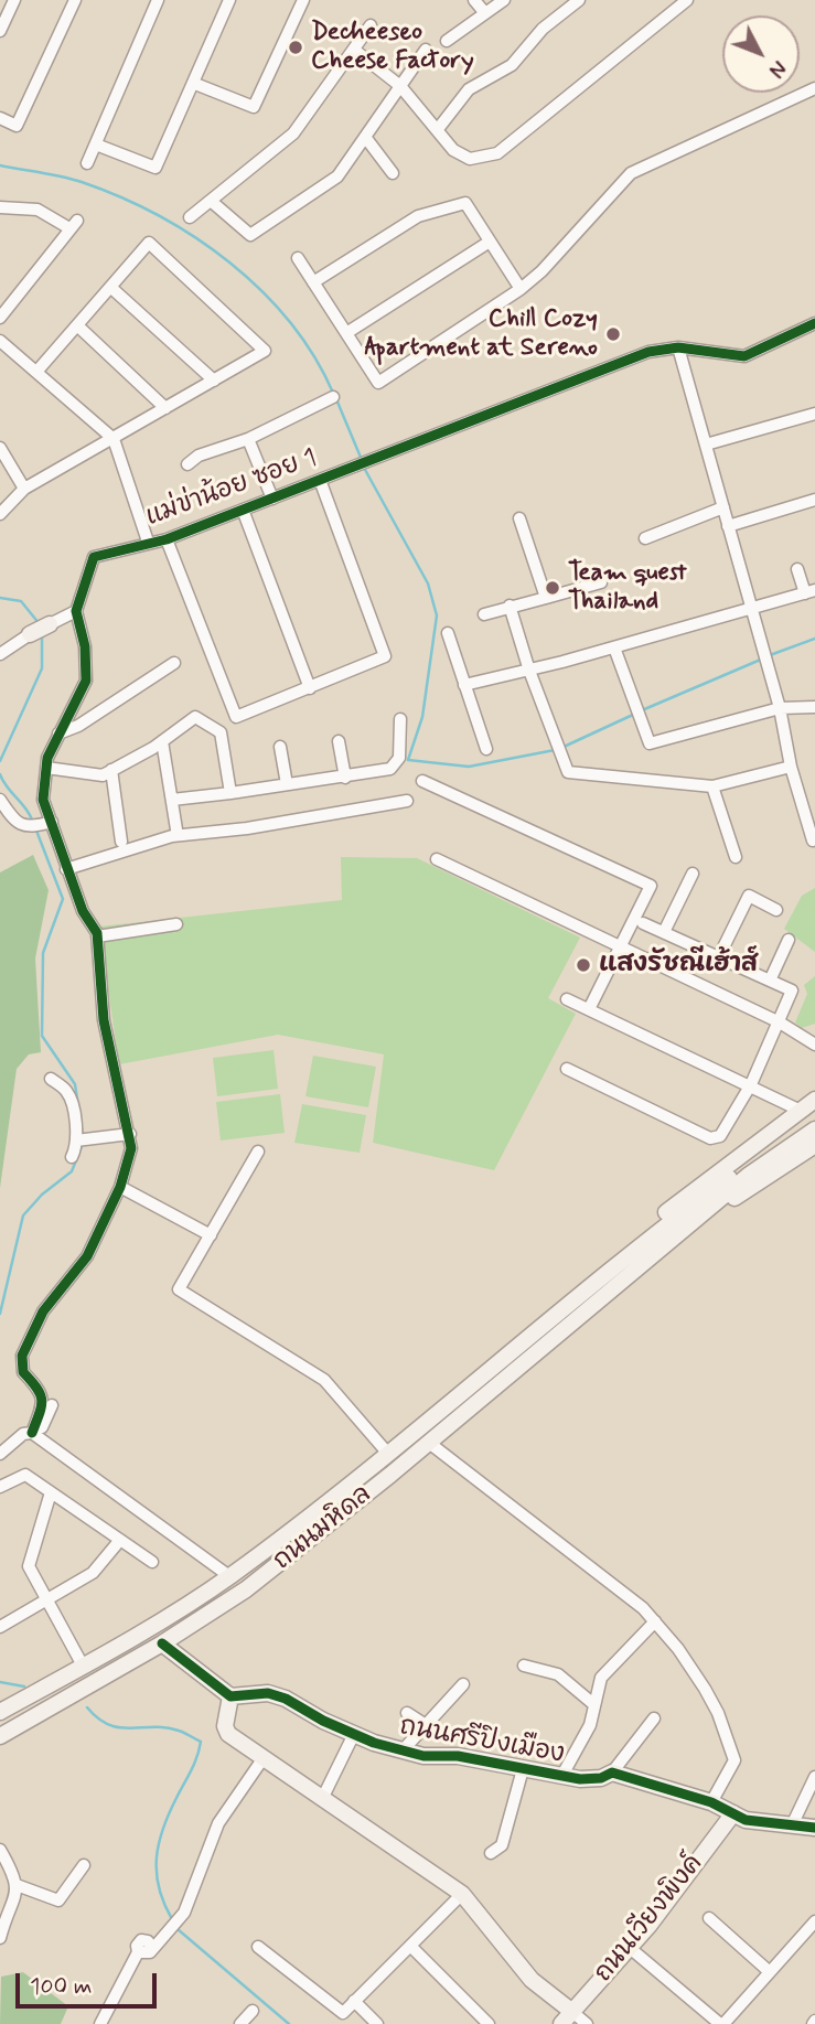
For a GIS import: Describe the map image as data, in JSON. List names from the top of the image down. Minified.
{"streets":{"main road":["ถนนมหิดล","ถนนศรีปิงเมือง","ถนนเวียงพิงค์"],"street":["แม่ข่าน้อย ซอย 1"]},"crossings":[["ถนนศรีปิงเมือง","ถนนเวียงพิงค์"]],"places":["Decheeseo Cheese Factory","Chill Cozy Apartment at Sereno","Team quest Thailand","แสงรัชณีเฮ้าส์"],"scale_bar":"100 m","north":"bottom right"}
